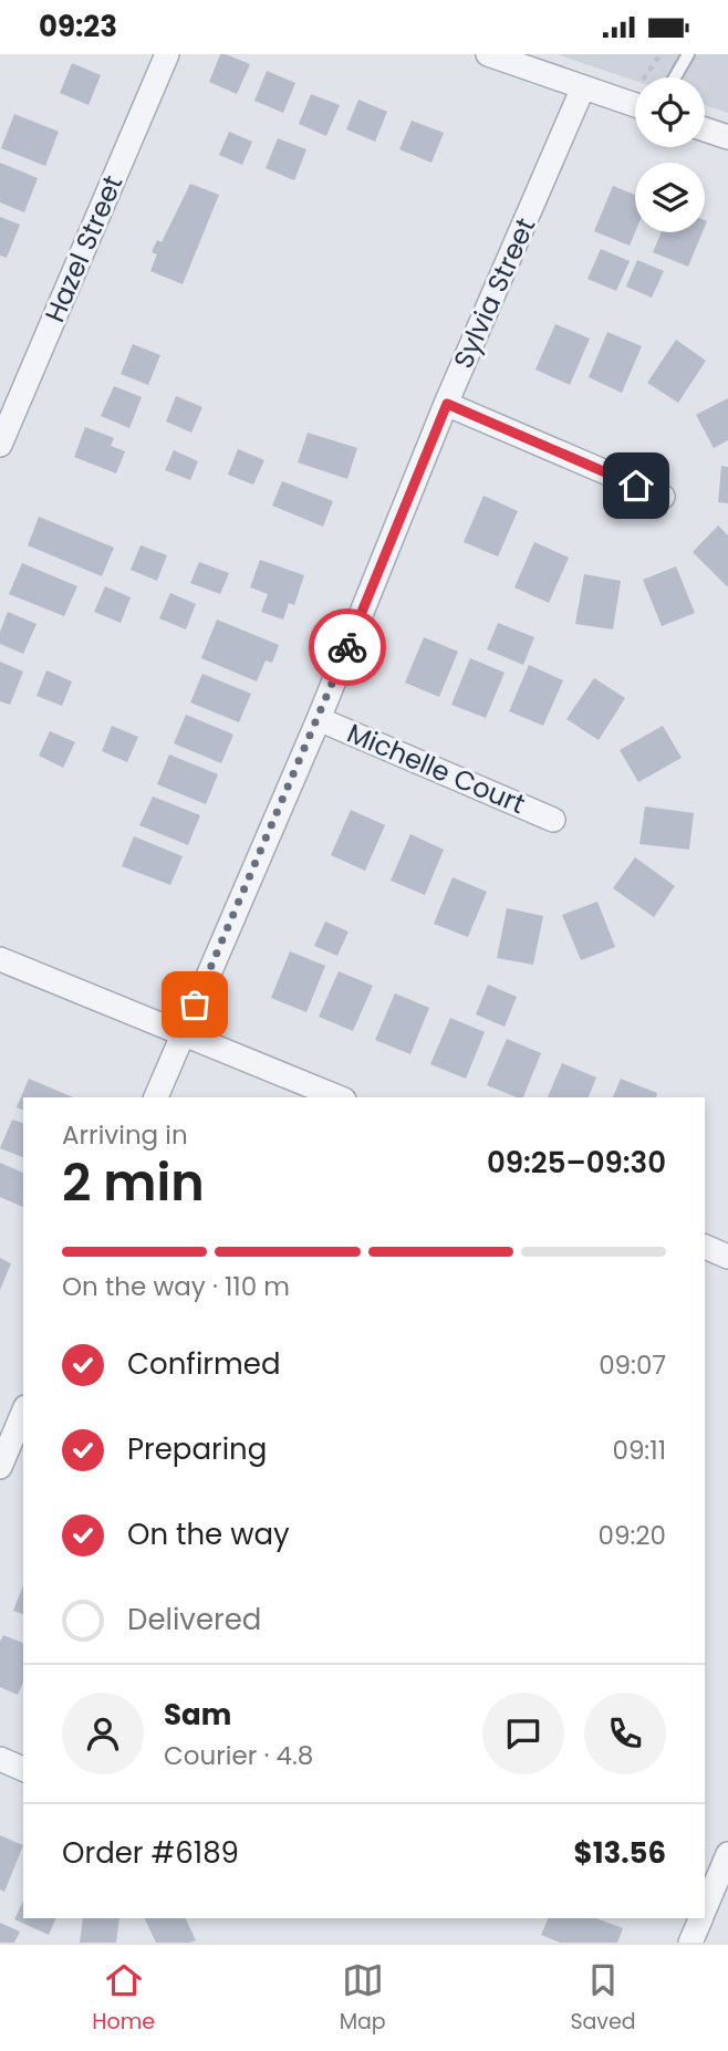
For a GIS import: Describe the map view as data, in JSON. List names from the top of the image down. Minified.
{"streets":{"street":["Hazel Street","Sylvia Street","Michelle Court"]},"crossings":[["Sylvia Street","Michelle Court"]],"page":{"status":"09:23","heading":["2 min","Arriving in","09:25–09:30"],"panel":["Sam","Courier · 4.8","Order #6189","$13.56"],"bar":"On the way · 110 m","list":[["Confirmed","09:07"],["Preparing","09:11"],["On the way","09:20"],"Delivered"],"tabs":["Home","Map","Saved"]}}
